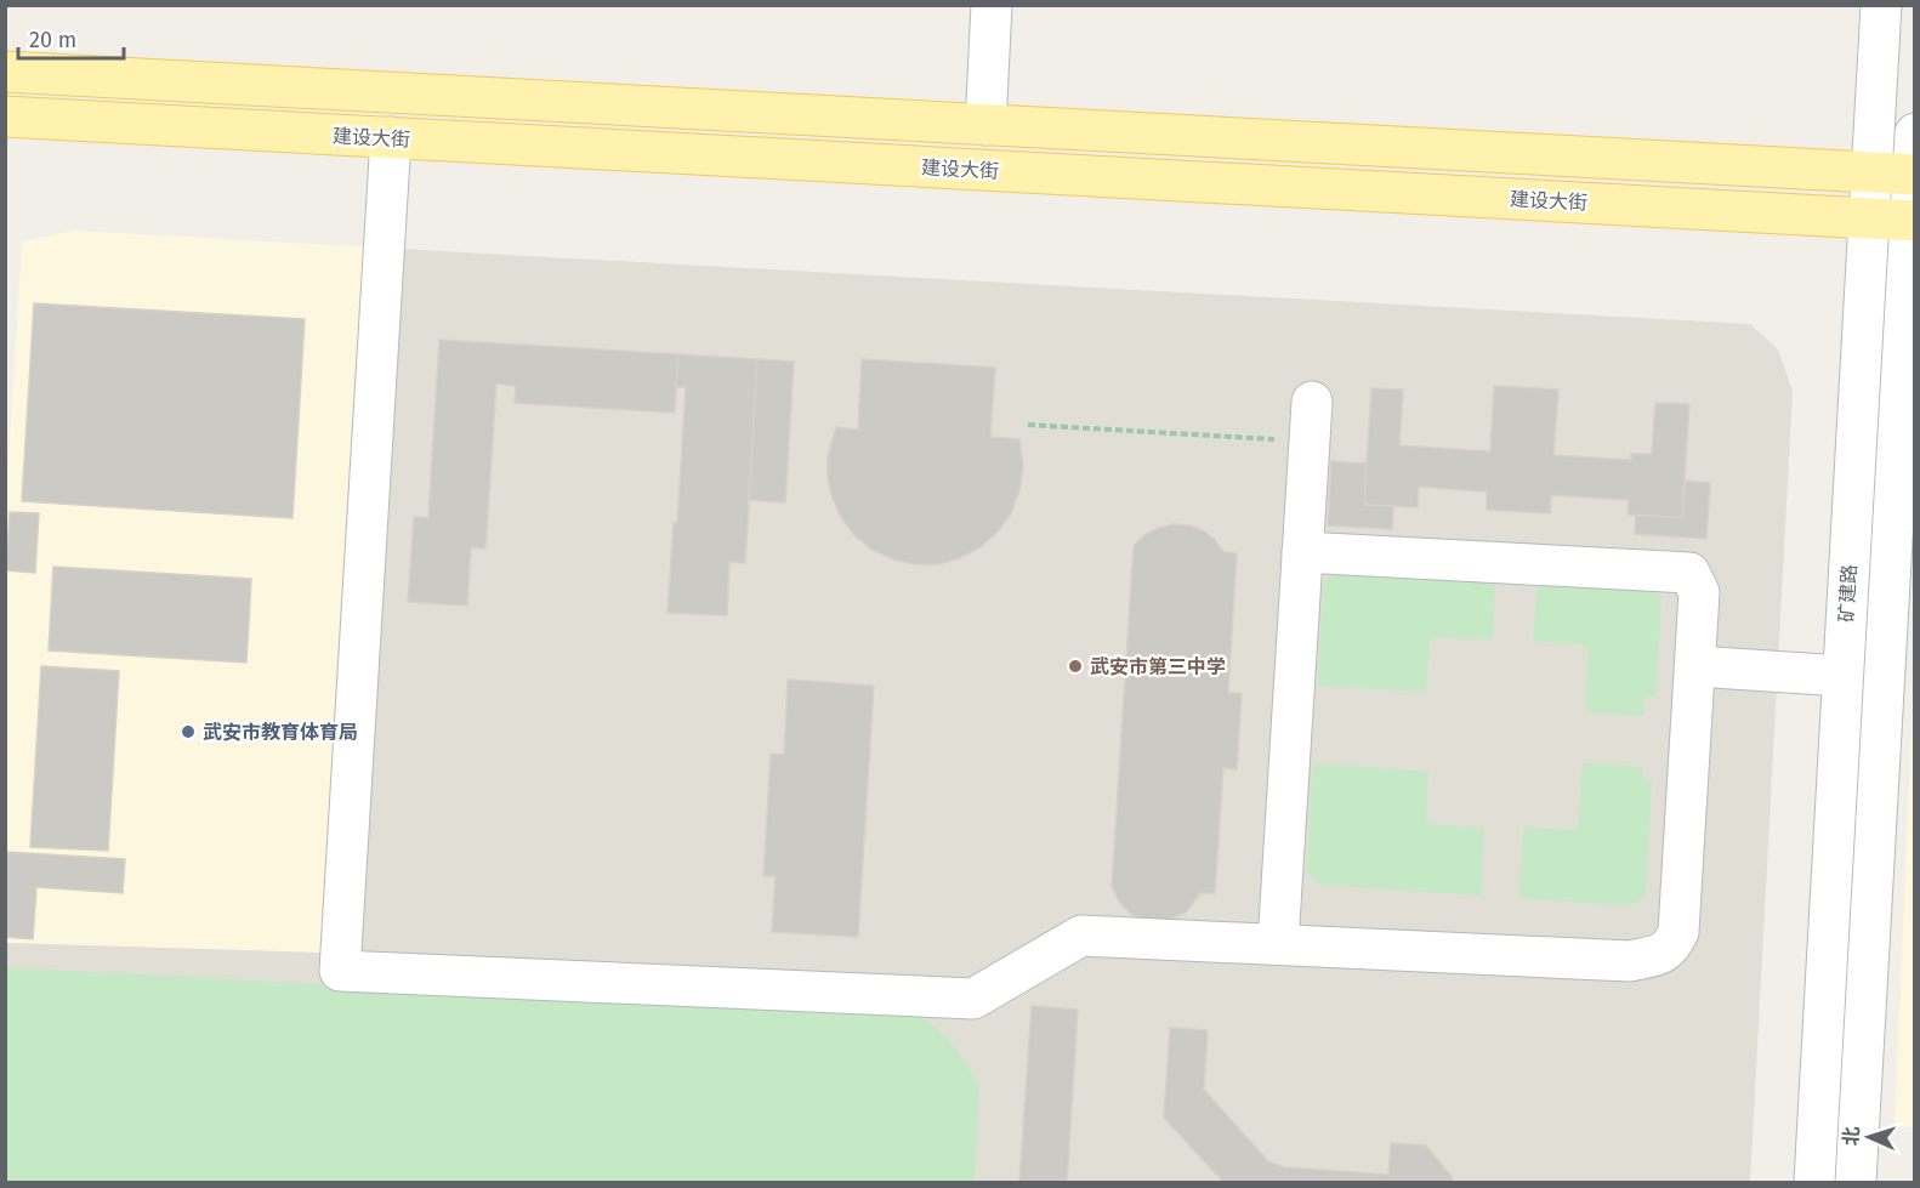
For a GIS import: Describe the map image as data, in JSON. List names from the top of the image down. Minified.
{"streets":{"main road":["建设大街"],"street":["矿建路"]},"crossings":[["建设大街","矿建路"]],"places":["武安市第三中学","武安市教育体育局"],"scale_bar":"20 m","north":"left"}
